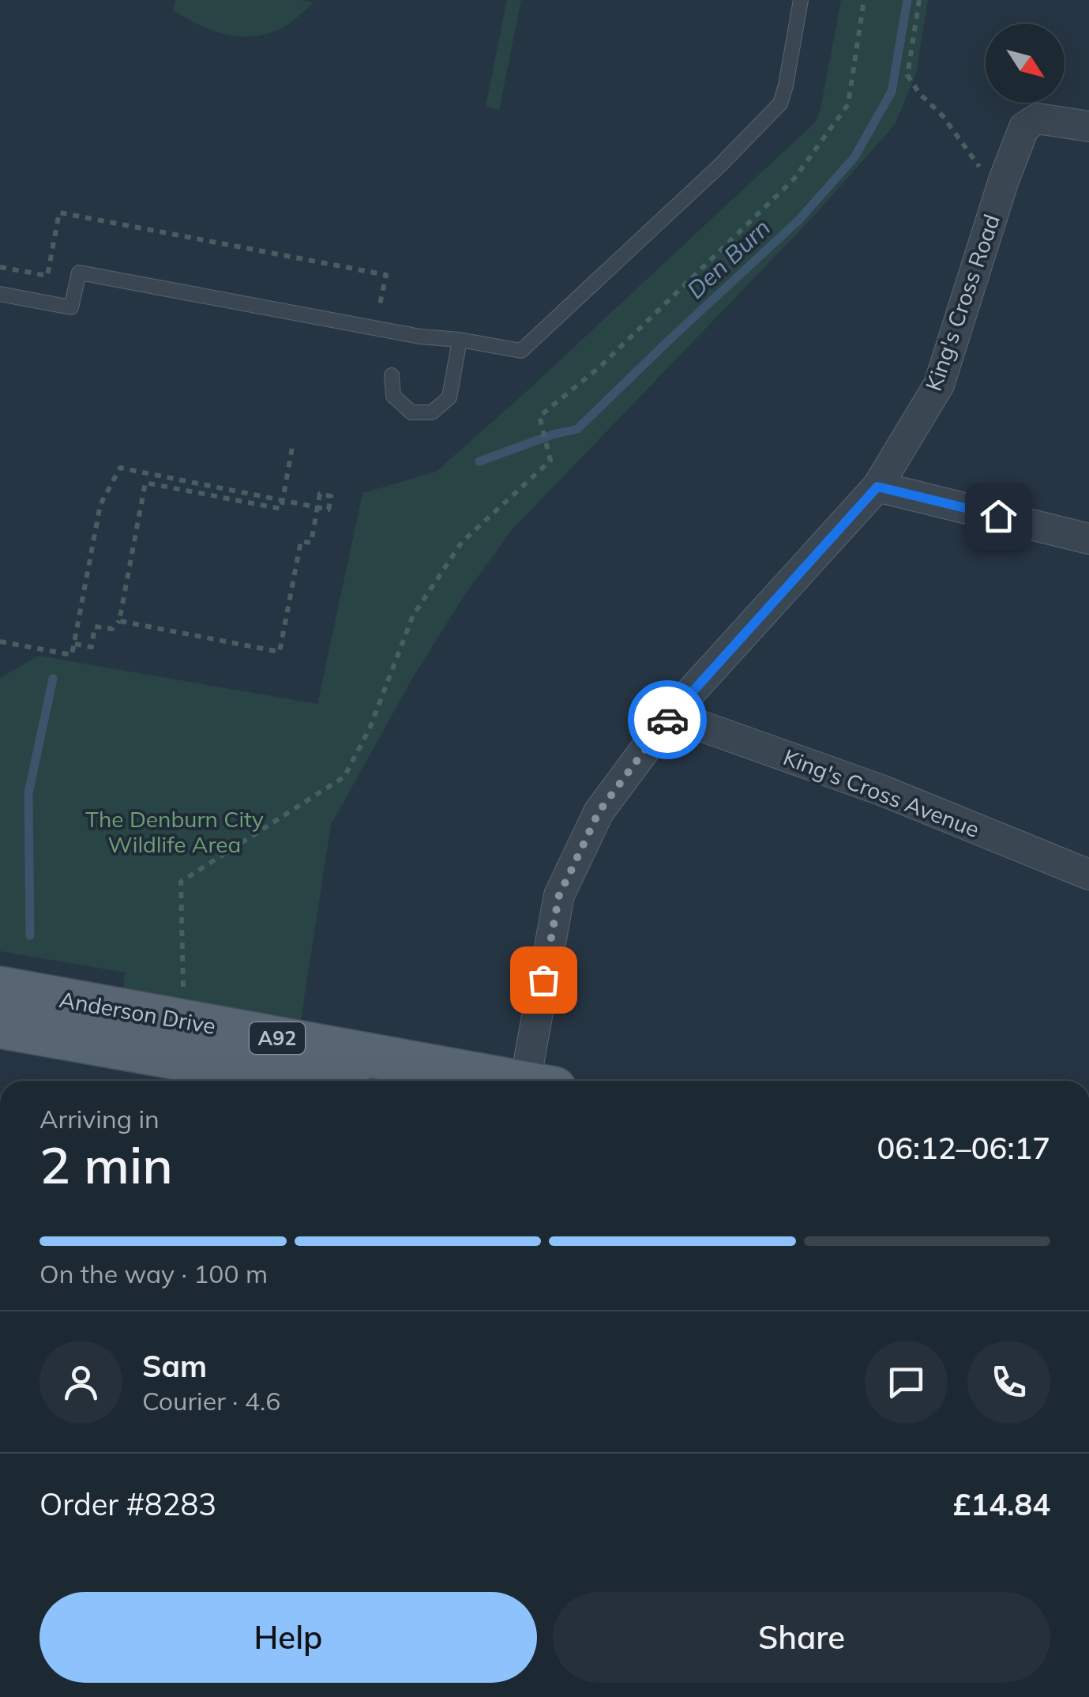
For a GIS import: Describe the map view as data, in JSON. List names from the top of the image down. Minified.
{"streets":{"main road":["Anderson Drive","A92"],"street":["King's Cross Road","King's Cross Avenue"]},"crossings":[["King's Cross Road","King's Cross Avenue"]],"water":["Den Burn"],"parks":["The Denburn City Wildlife Area"],"north":"bottom right","page":{"heading":["2 min","Arriving in","06:12–06:17"],"panel":["Sam","Courier · 4.6","Order #8283","£14.84"],"bar":"On the way · 100 m","buttons":["Help","Share"]}}
